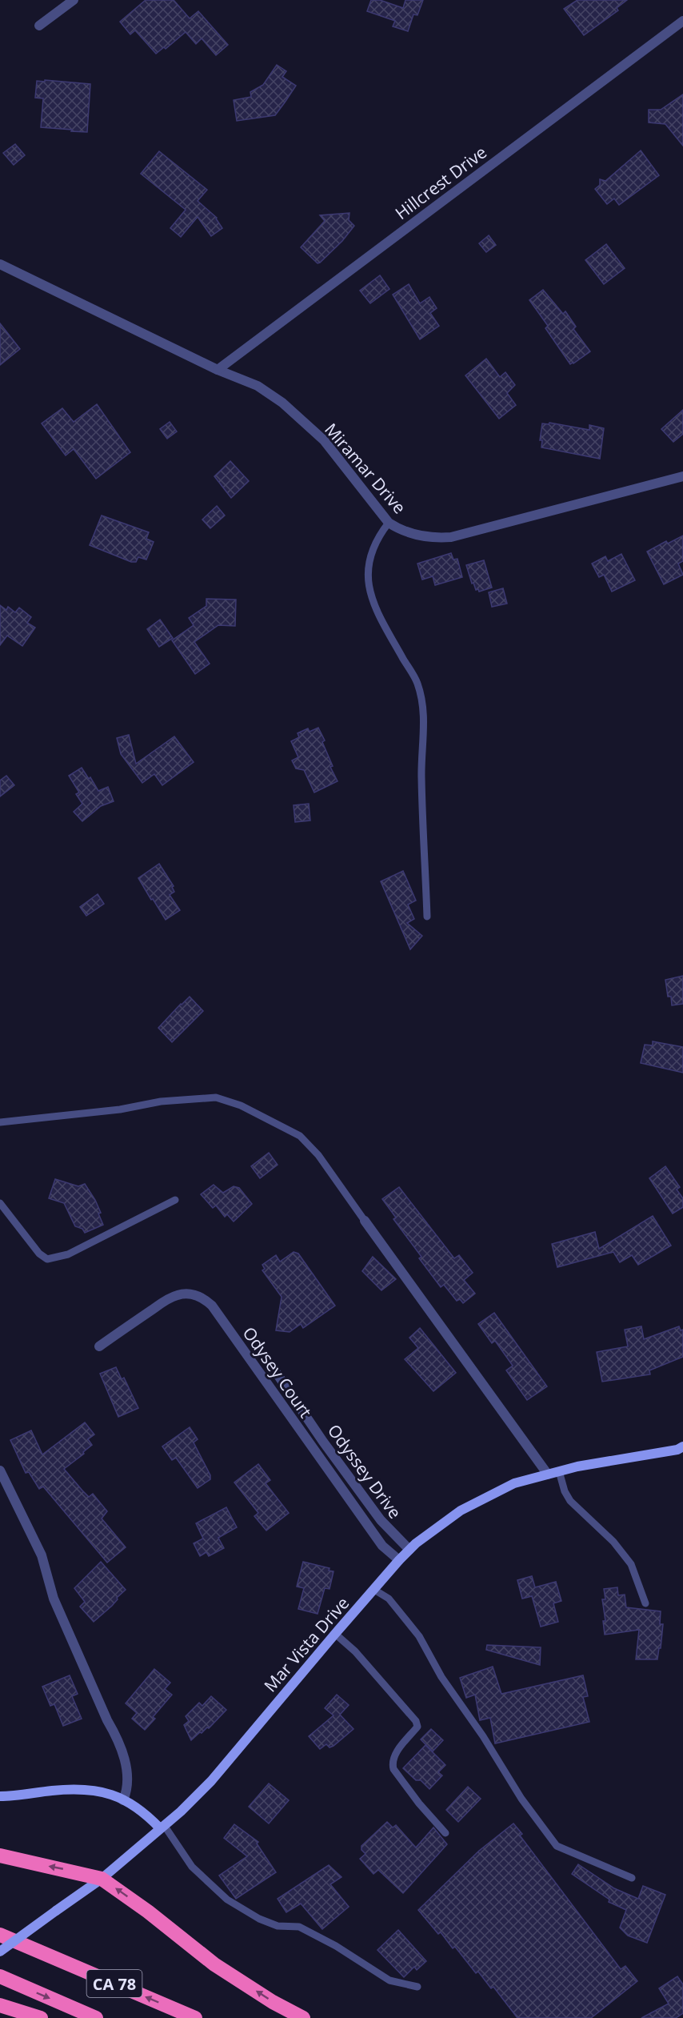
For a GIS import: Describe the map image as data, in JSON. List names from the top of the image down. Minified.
{"streets":{"highway":["CA 78"],"street":["Hillcrest Drive","Miramar Drive","Odysey Court","Odyssey Drive","Mar Vista Drive"]},"crossings":[["Hillcrest Drive","Miramar Drive"],["Odysey Court","Mar Vista Drive"],["Odyssey Drive","Mar Vista Drive"]]}
